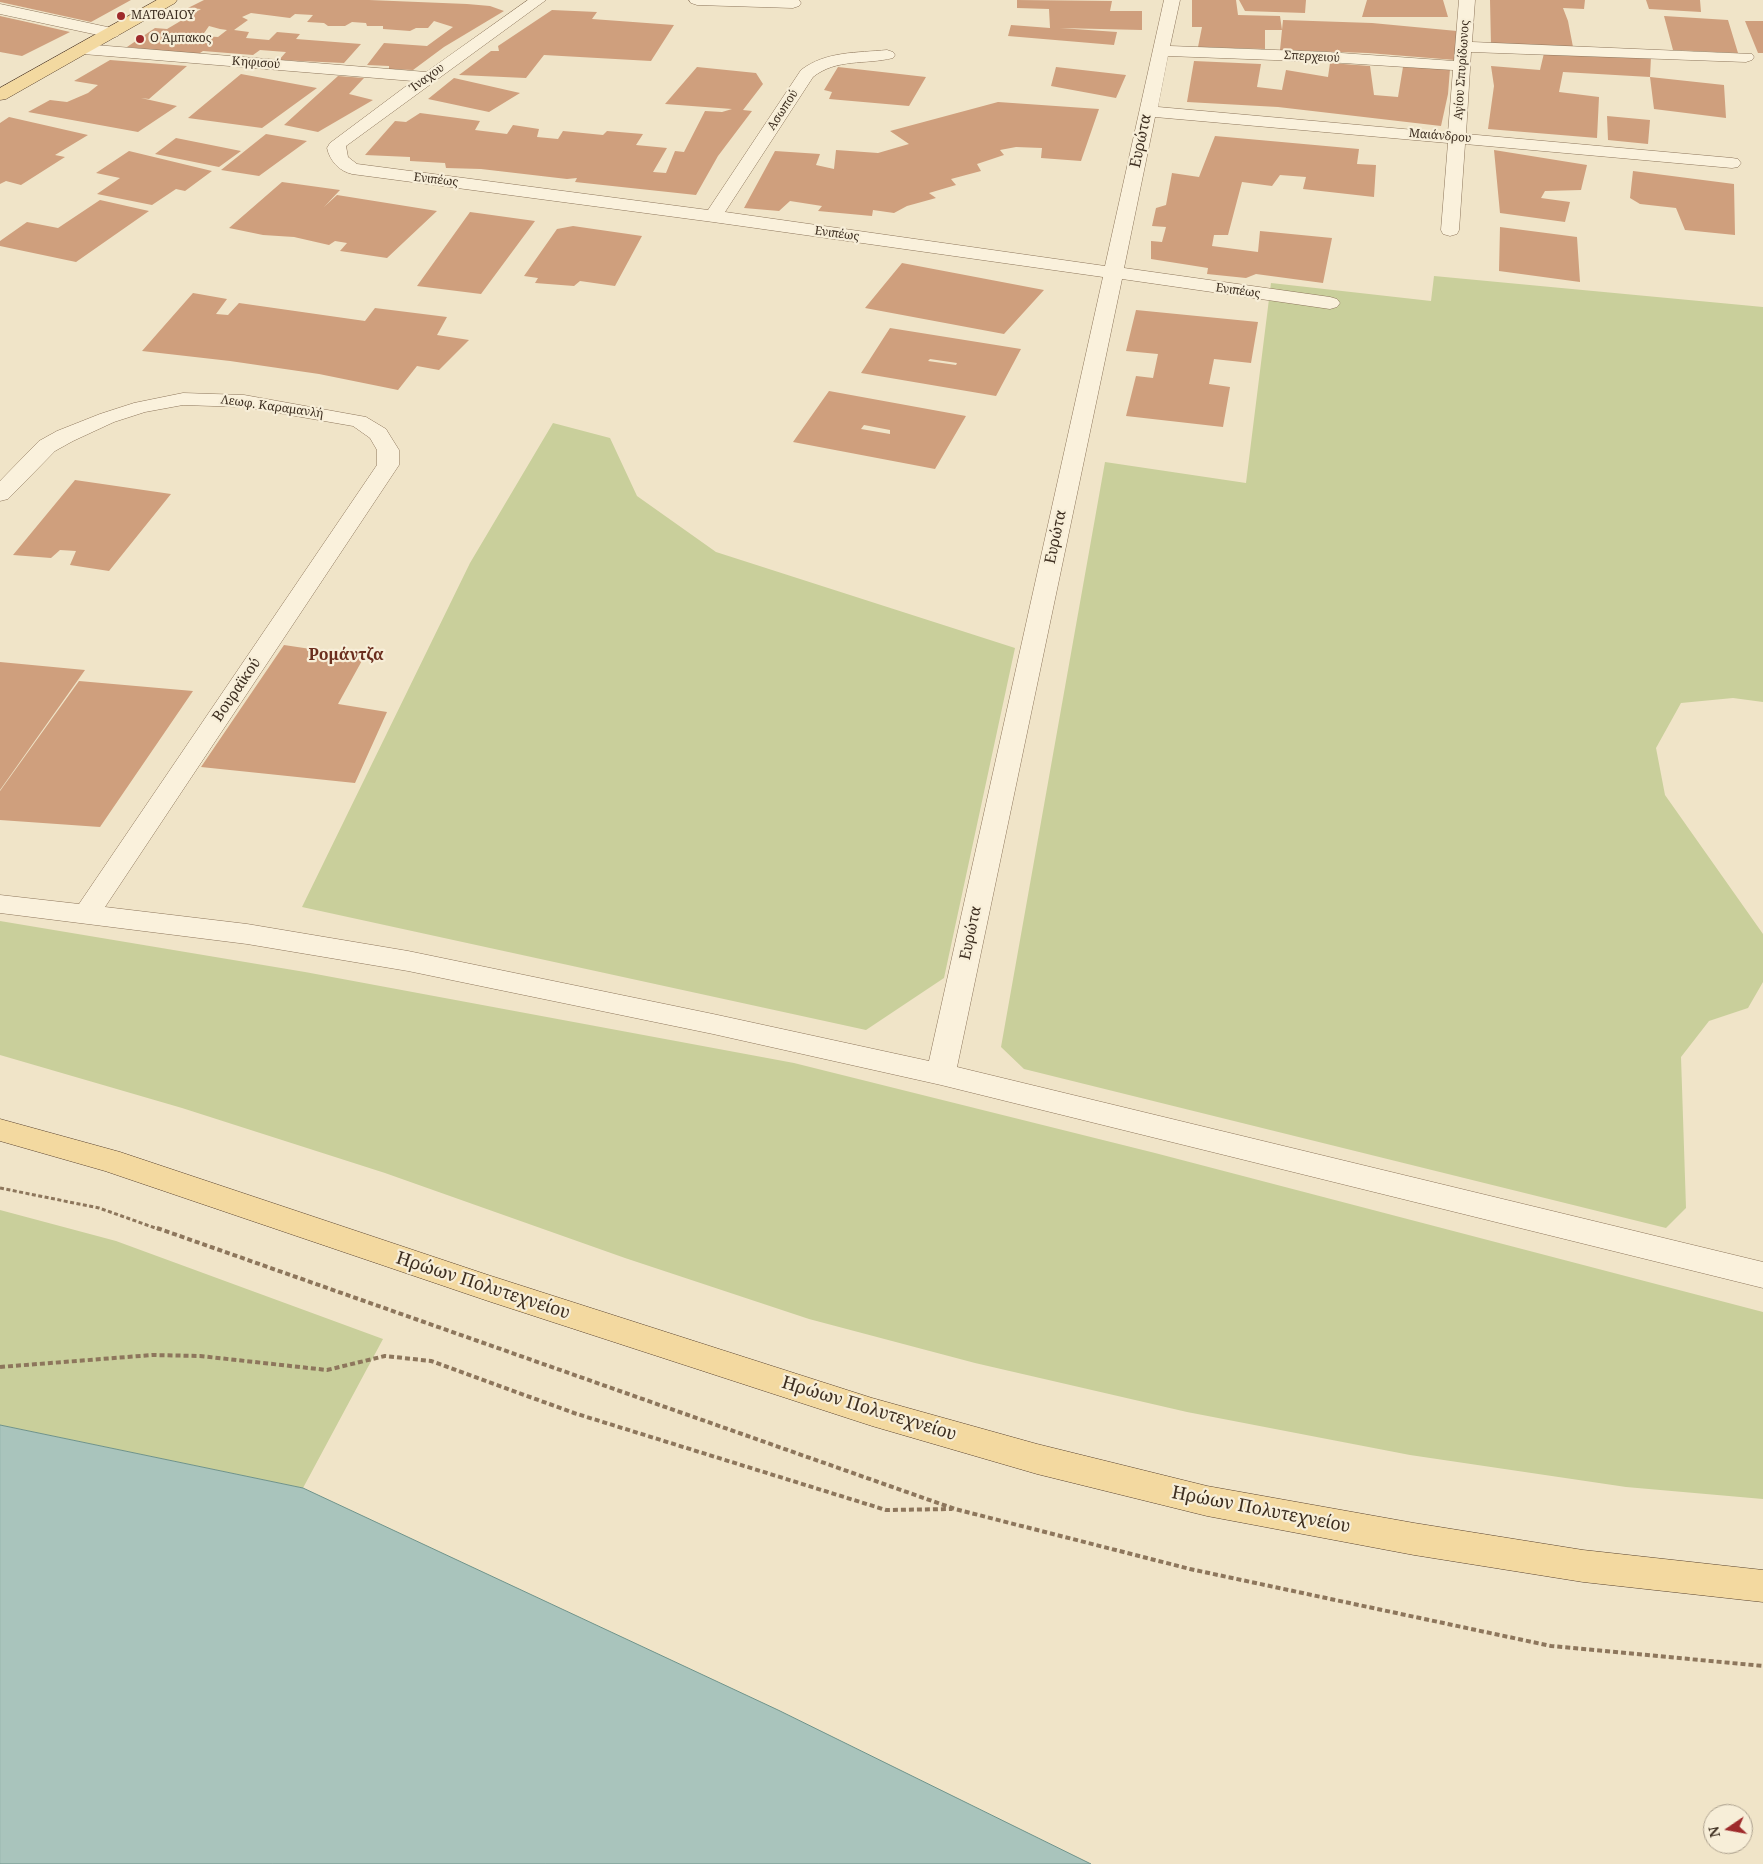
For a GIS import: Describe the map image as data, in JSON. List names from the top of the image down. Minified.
{"streets":{"main road":["Ηρώων Πολυτεχνείου"],"street":["Σπερχειού","Κηφισού","Αγίου Σπυρίδωνος","Ίναχου","Ασωπού","Μαιάνδρου","Ευρώτα","Ενιπέως","Λεωφ. Καραμανλή","Βουραϊκού"]},"crossings":[["Σπερχειού","Αγίου Σπυρίδωνος"],["Σπερχειού","Ευρώτα"],["Κηφισού","Ίναχου"],["Αγίου Σπυρίδωνος","Μαιάνδρου"],["Ίναχου","Ενιπέως"],["Ασωπού","Ενιπέως"],["Μαιάνδρου","Ευρώτα"],["Ευρώτα","Ενιπέως"],["Λεωφ. Καραμανλή","Βουραϊκού"]],"districts":["Ρομάντζα"],"places":["ΜΑΤΘΑΙΟΥ","Ο Άμπακος"],"north":"left"}
